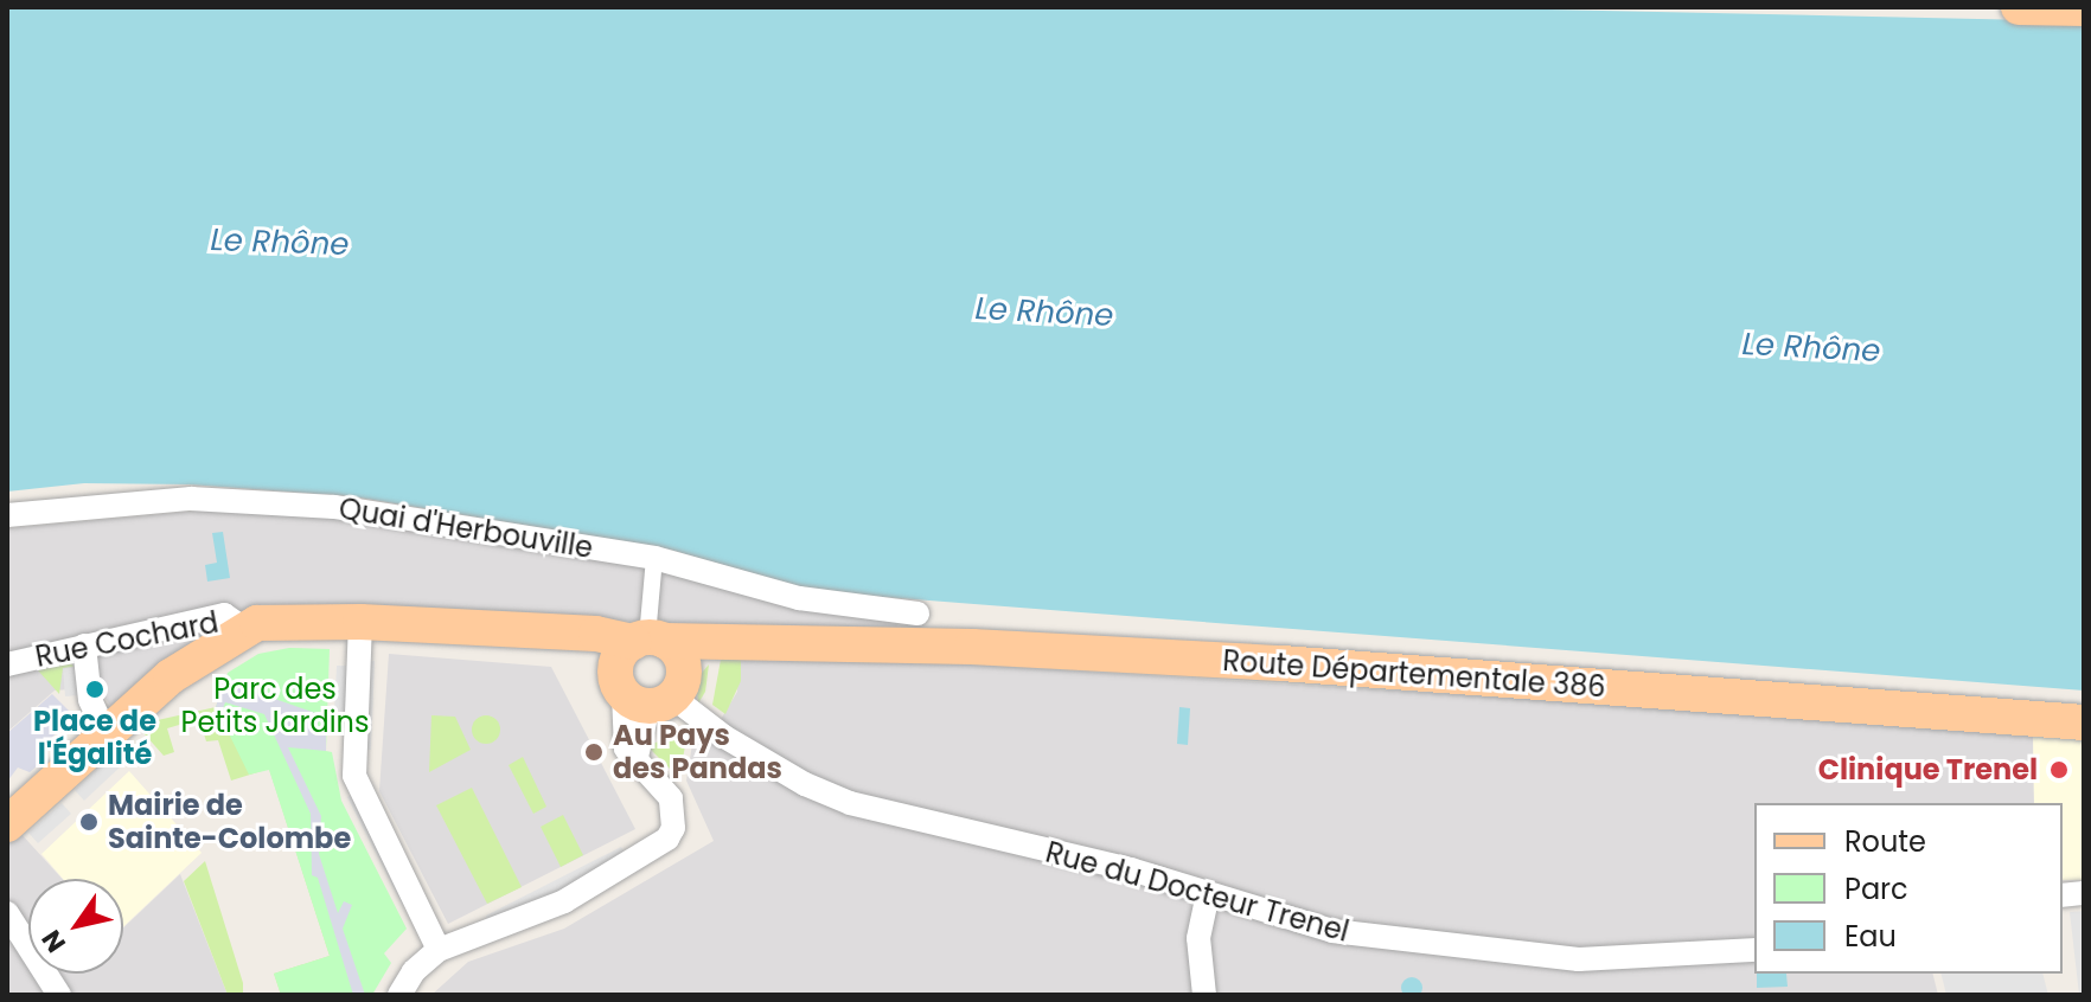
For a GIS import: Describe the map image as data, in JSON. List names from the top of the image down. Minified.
{"streets":{"main road":["Route Départementale 386"],"street":["Quai d'Herbouville","Rue Cochard","Rue du Docteur Trenel"]},"crossings":[["Rue Cochard","Route Départementale 386"]],"water":["Le Rhône"],"parks":["Parc des Petits Jardins"],"places":["Place de l'Égalité","Au Pays des Pandas","Clinique Trenel","Mairie de Sainte-Colombe"],"legend":["Route","Parc","Eau"],"north":"bottom left"}
